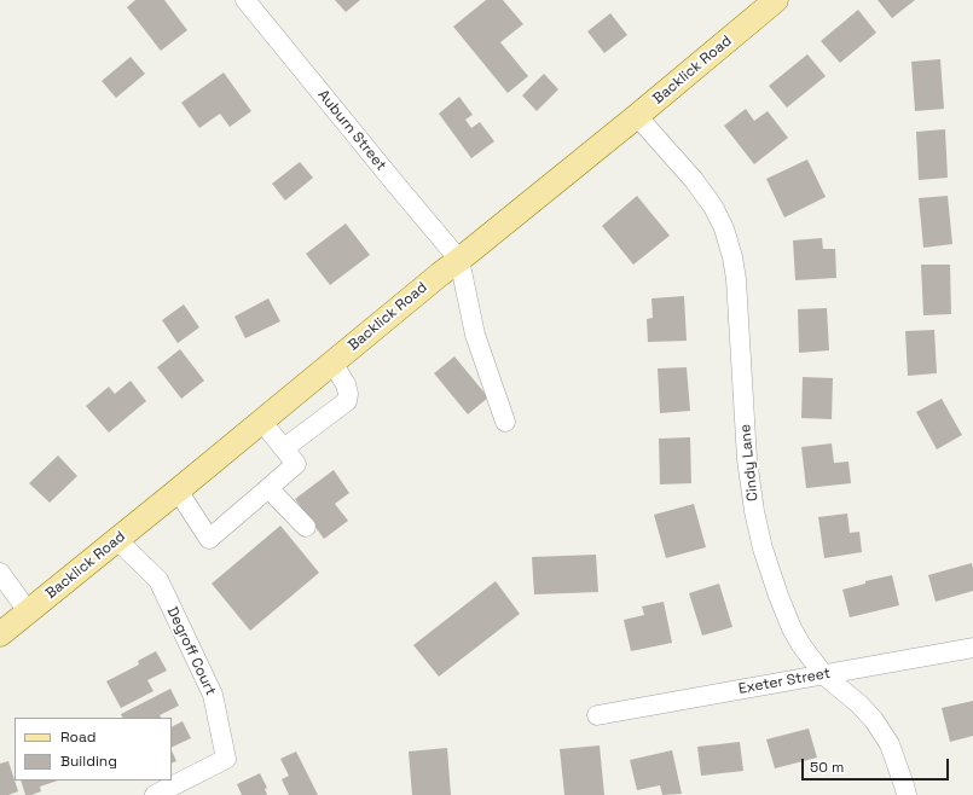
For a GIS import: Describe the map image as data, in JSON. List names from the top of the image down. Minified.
{"streets":{"main road":["Backlick Road"],"street":["Auburn Street","Cindy Lane","Degroff Court","Exeter Street"]},"crossings":[["Backlick Road","Auburn Street"],["Backlick Road","Cindy Lane"],["Backlick Road","Degroff Court"],["Cindy Lane","Exeter Street"]],"legend":["Road","Building"],"scale_bar":"50 m"}
